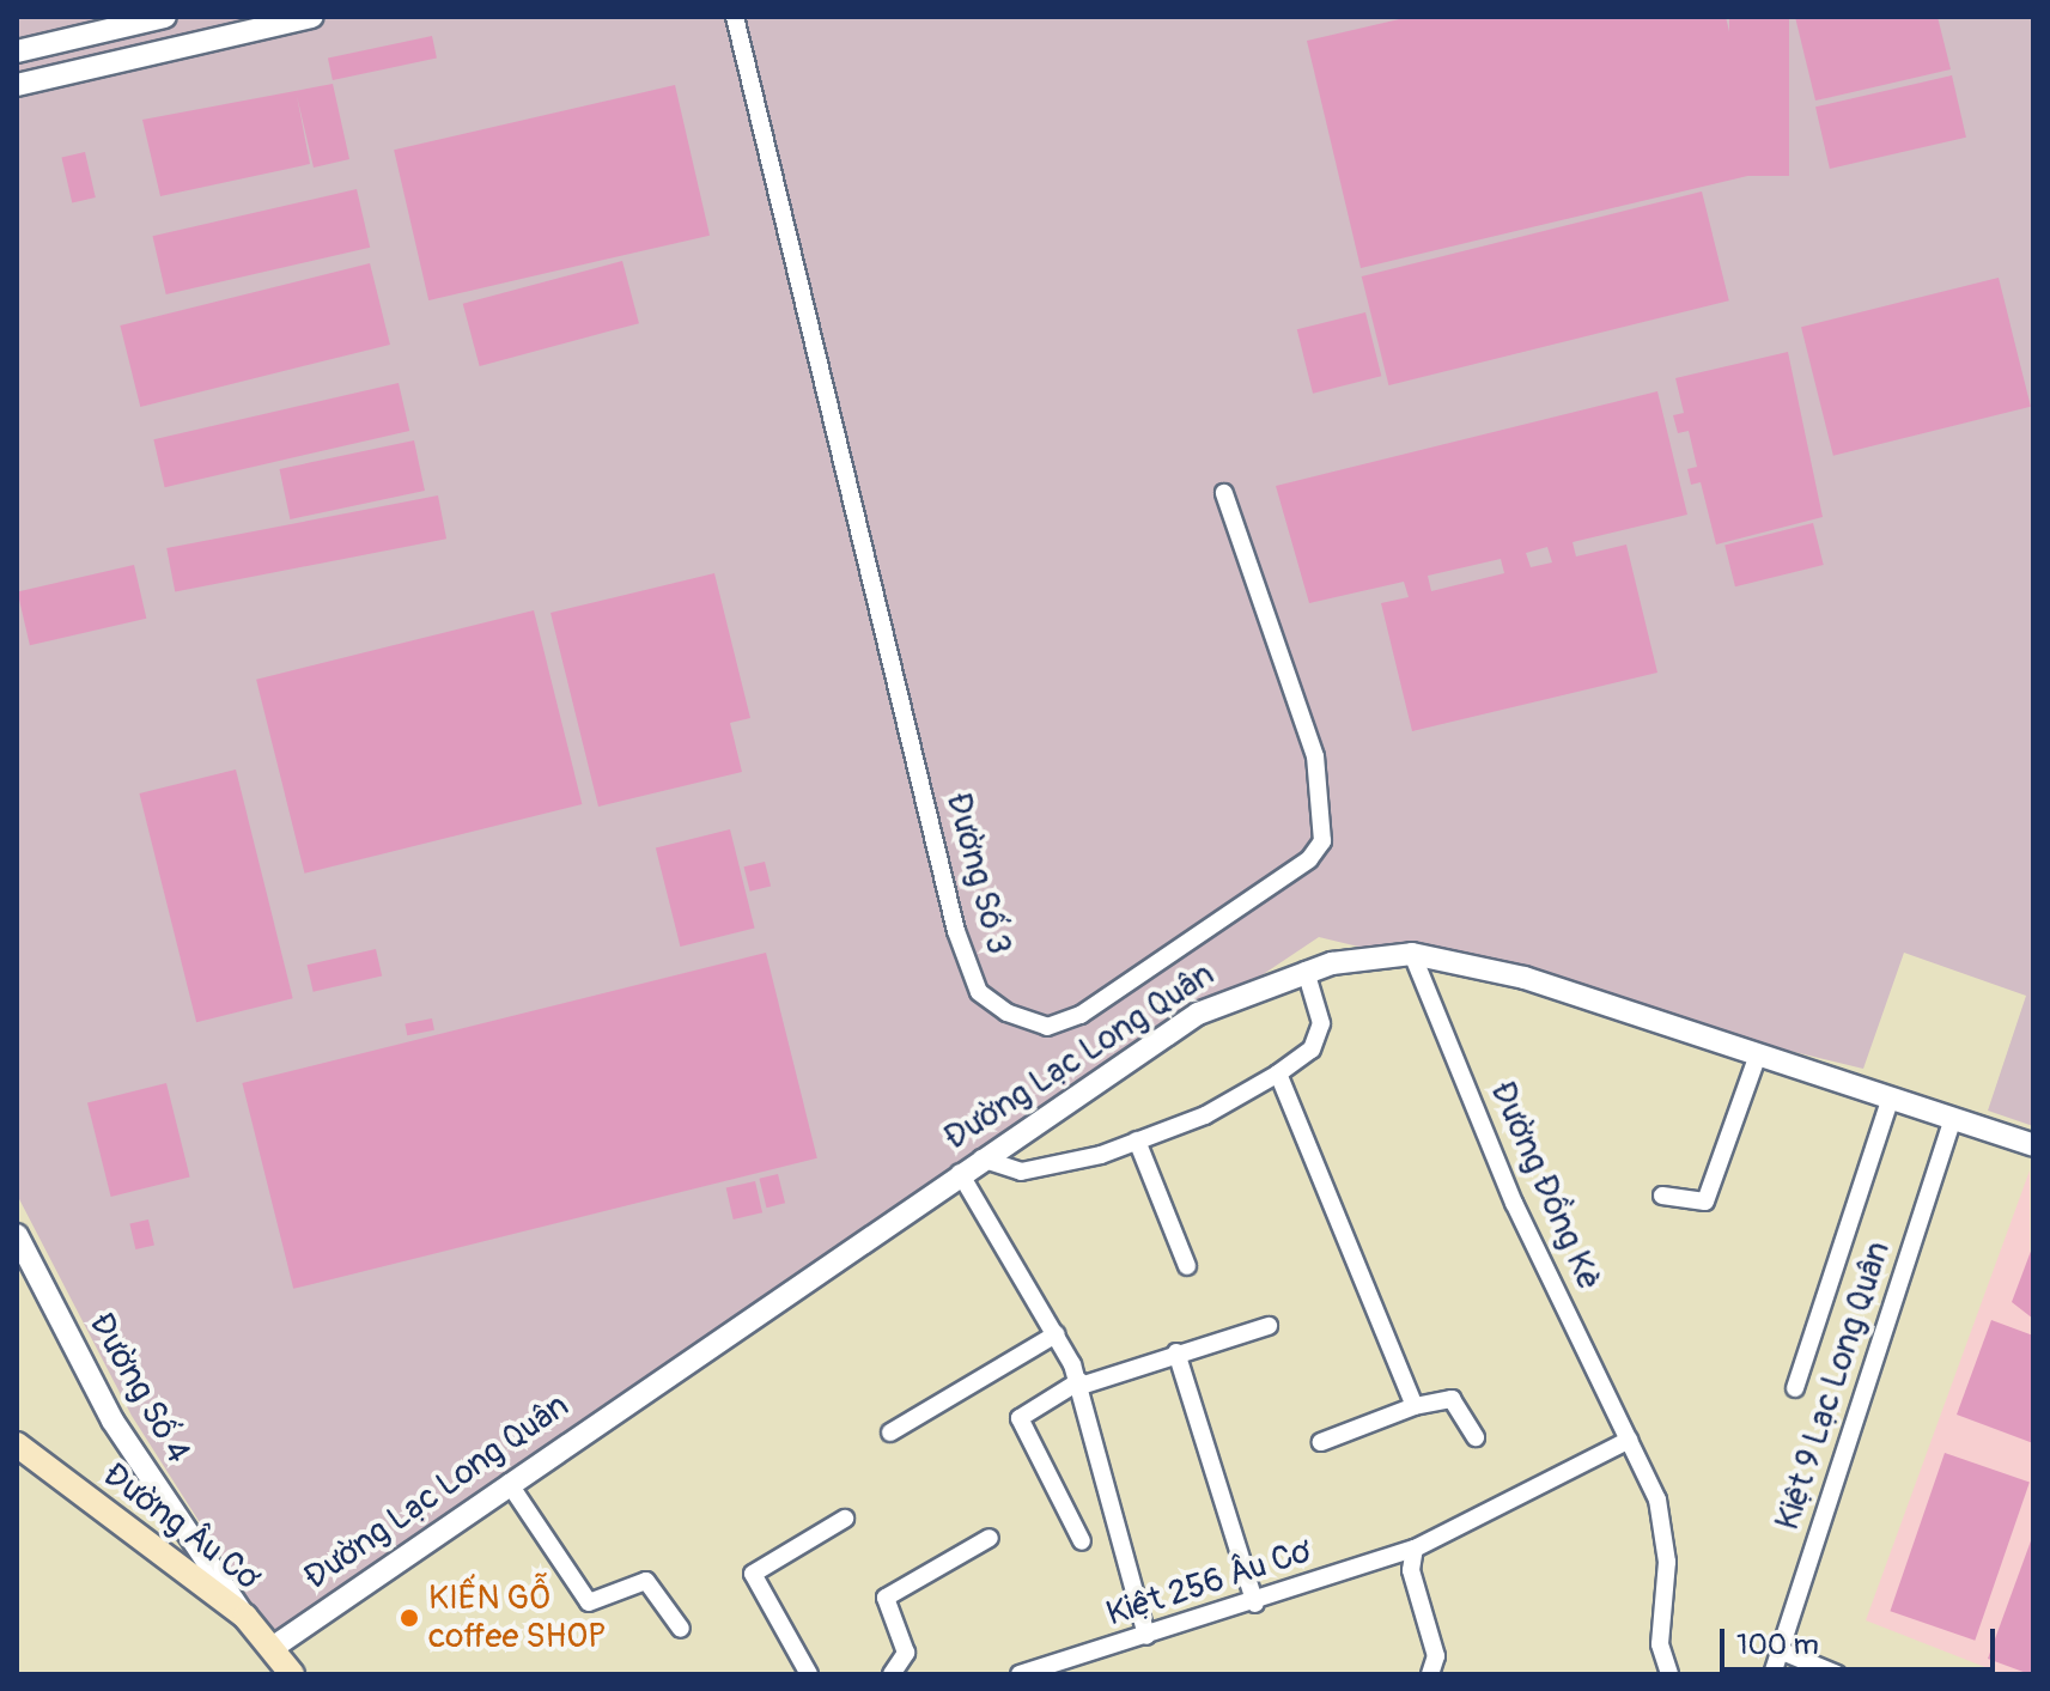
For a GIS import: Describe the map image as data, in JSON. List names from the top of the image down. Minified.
{"streets":{"main road":["Đường Âu Cơ"],"street":["Đường Số 3","Đường Lạc Long Quân","Đường Đồng Kè","Kiệt 9 Lạc Long Quân","Đường Số 4","Kiệt 256 Âu Cơ"]},"crossings":[["Đường Lạc Long Quân","Đường Đồng Kè"],["Đường Lạc Long Quân","Kiệt 9 Lạc Long Quân"],["Đường Lạc Long Quân","Đường Âu Cơ"],["Đường Số 4","Đường Âu Cơ"]],"places":["KIẾN GỖ coffee SHOP"],"scale_bar":"100 m"}
